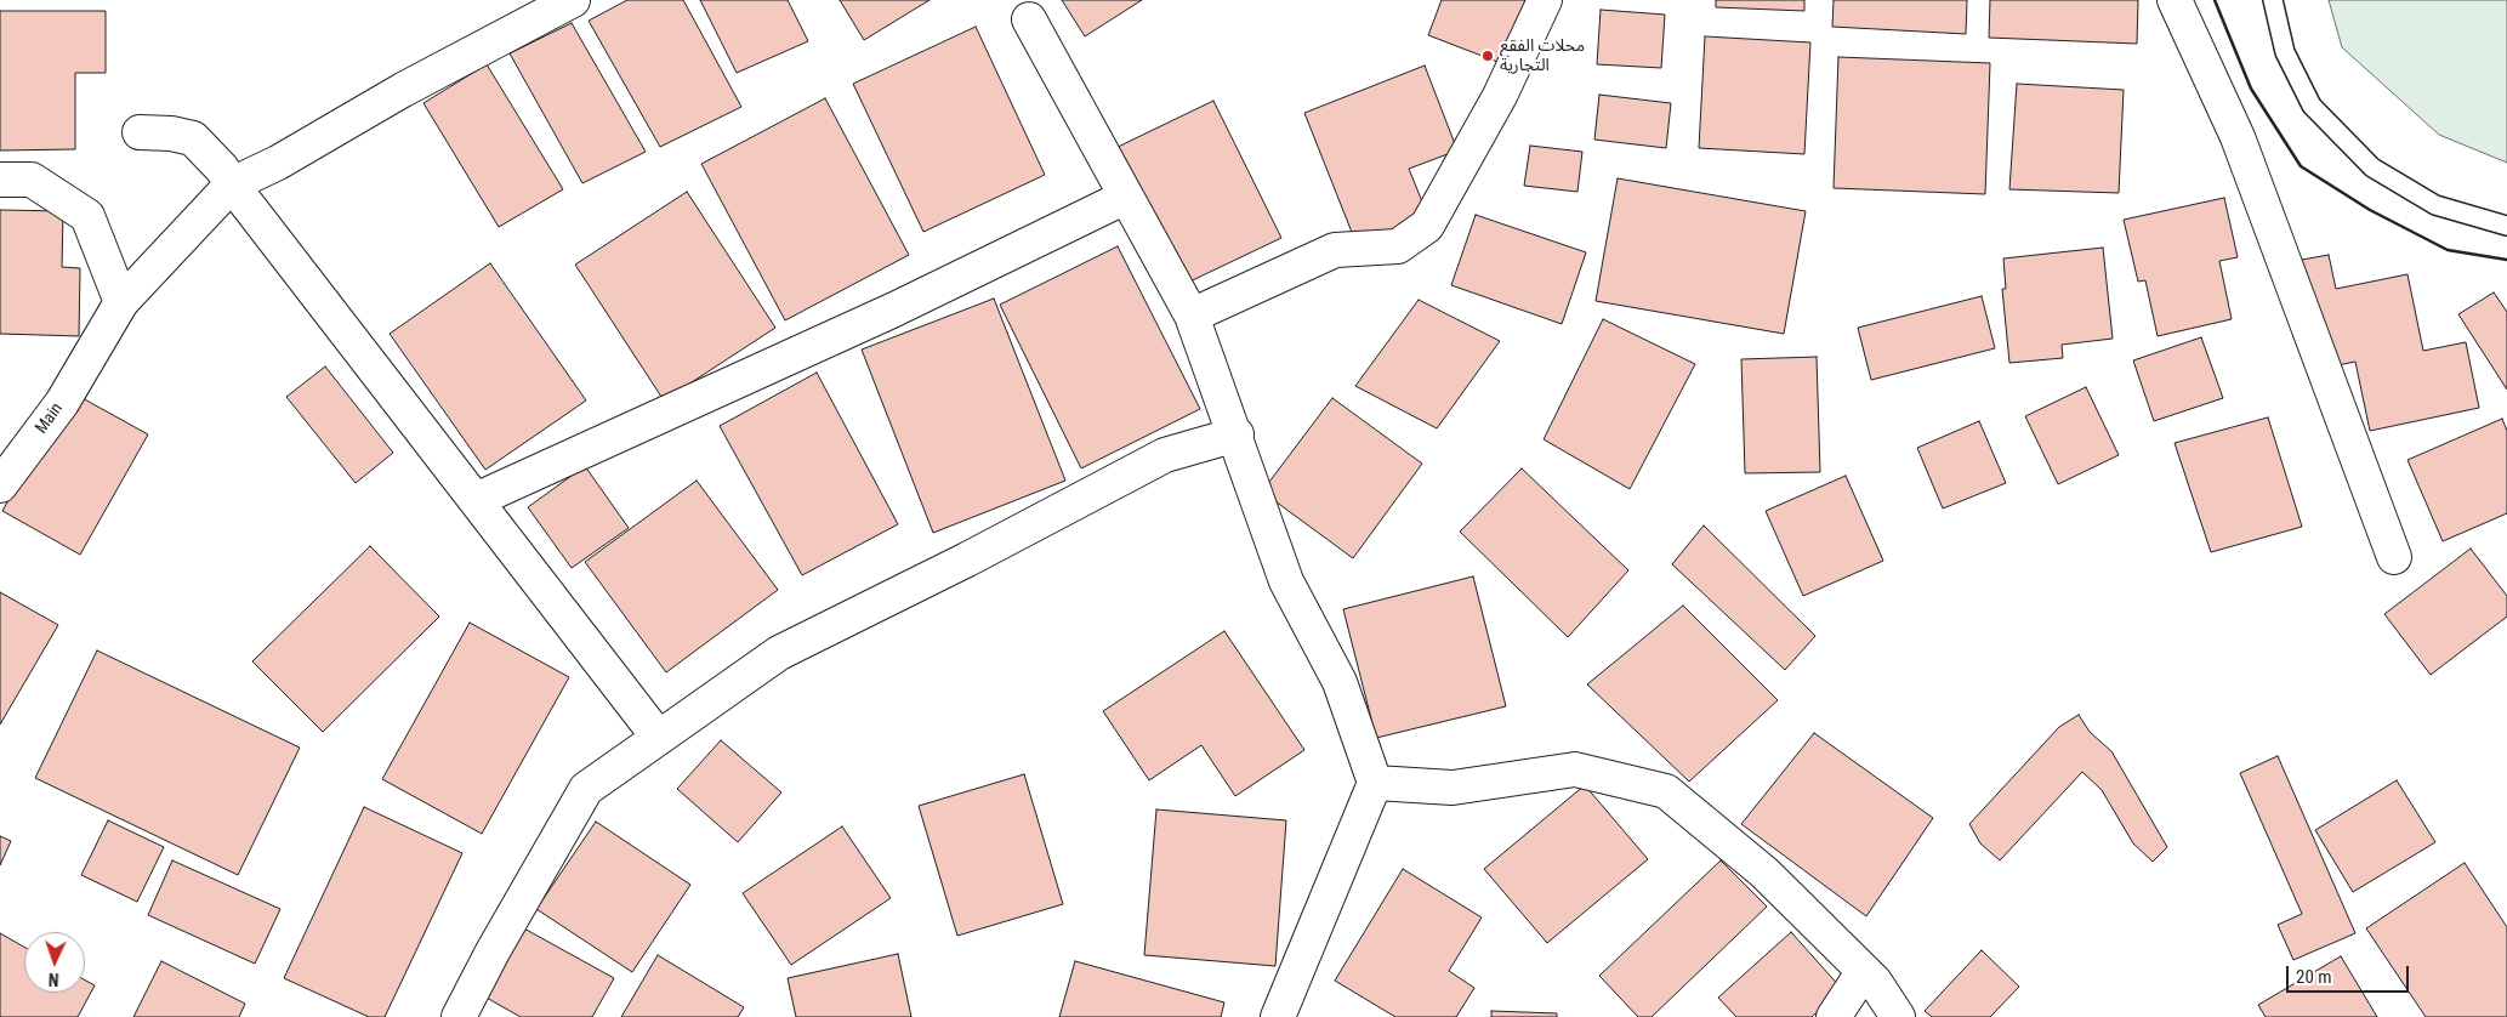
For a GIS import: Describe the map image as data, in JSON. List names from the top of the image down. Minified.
{"streets":{"street":["Main"]},"places":["محلات الفقع التجارية"],"scale_bar":"20 m","north":"bottom"}
